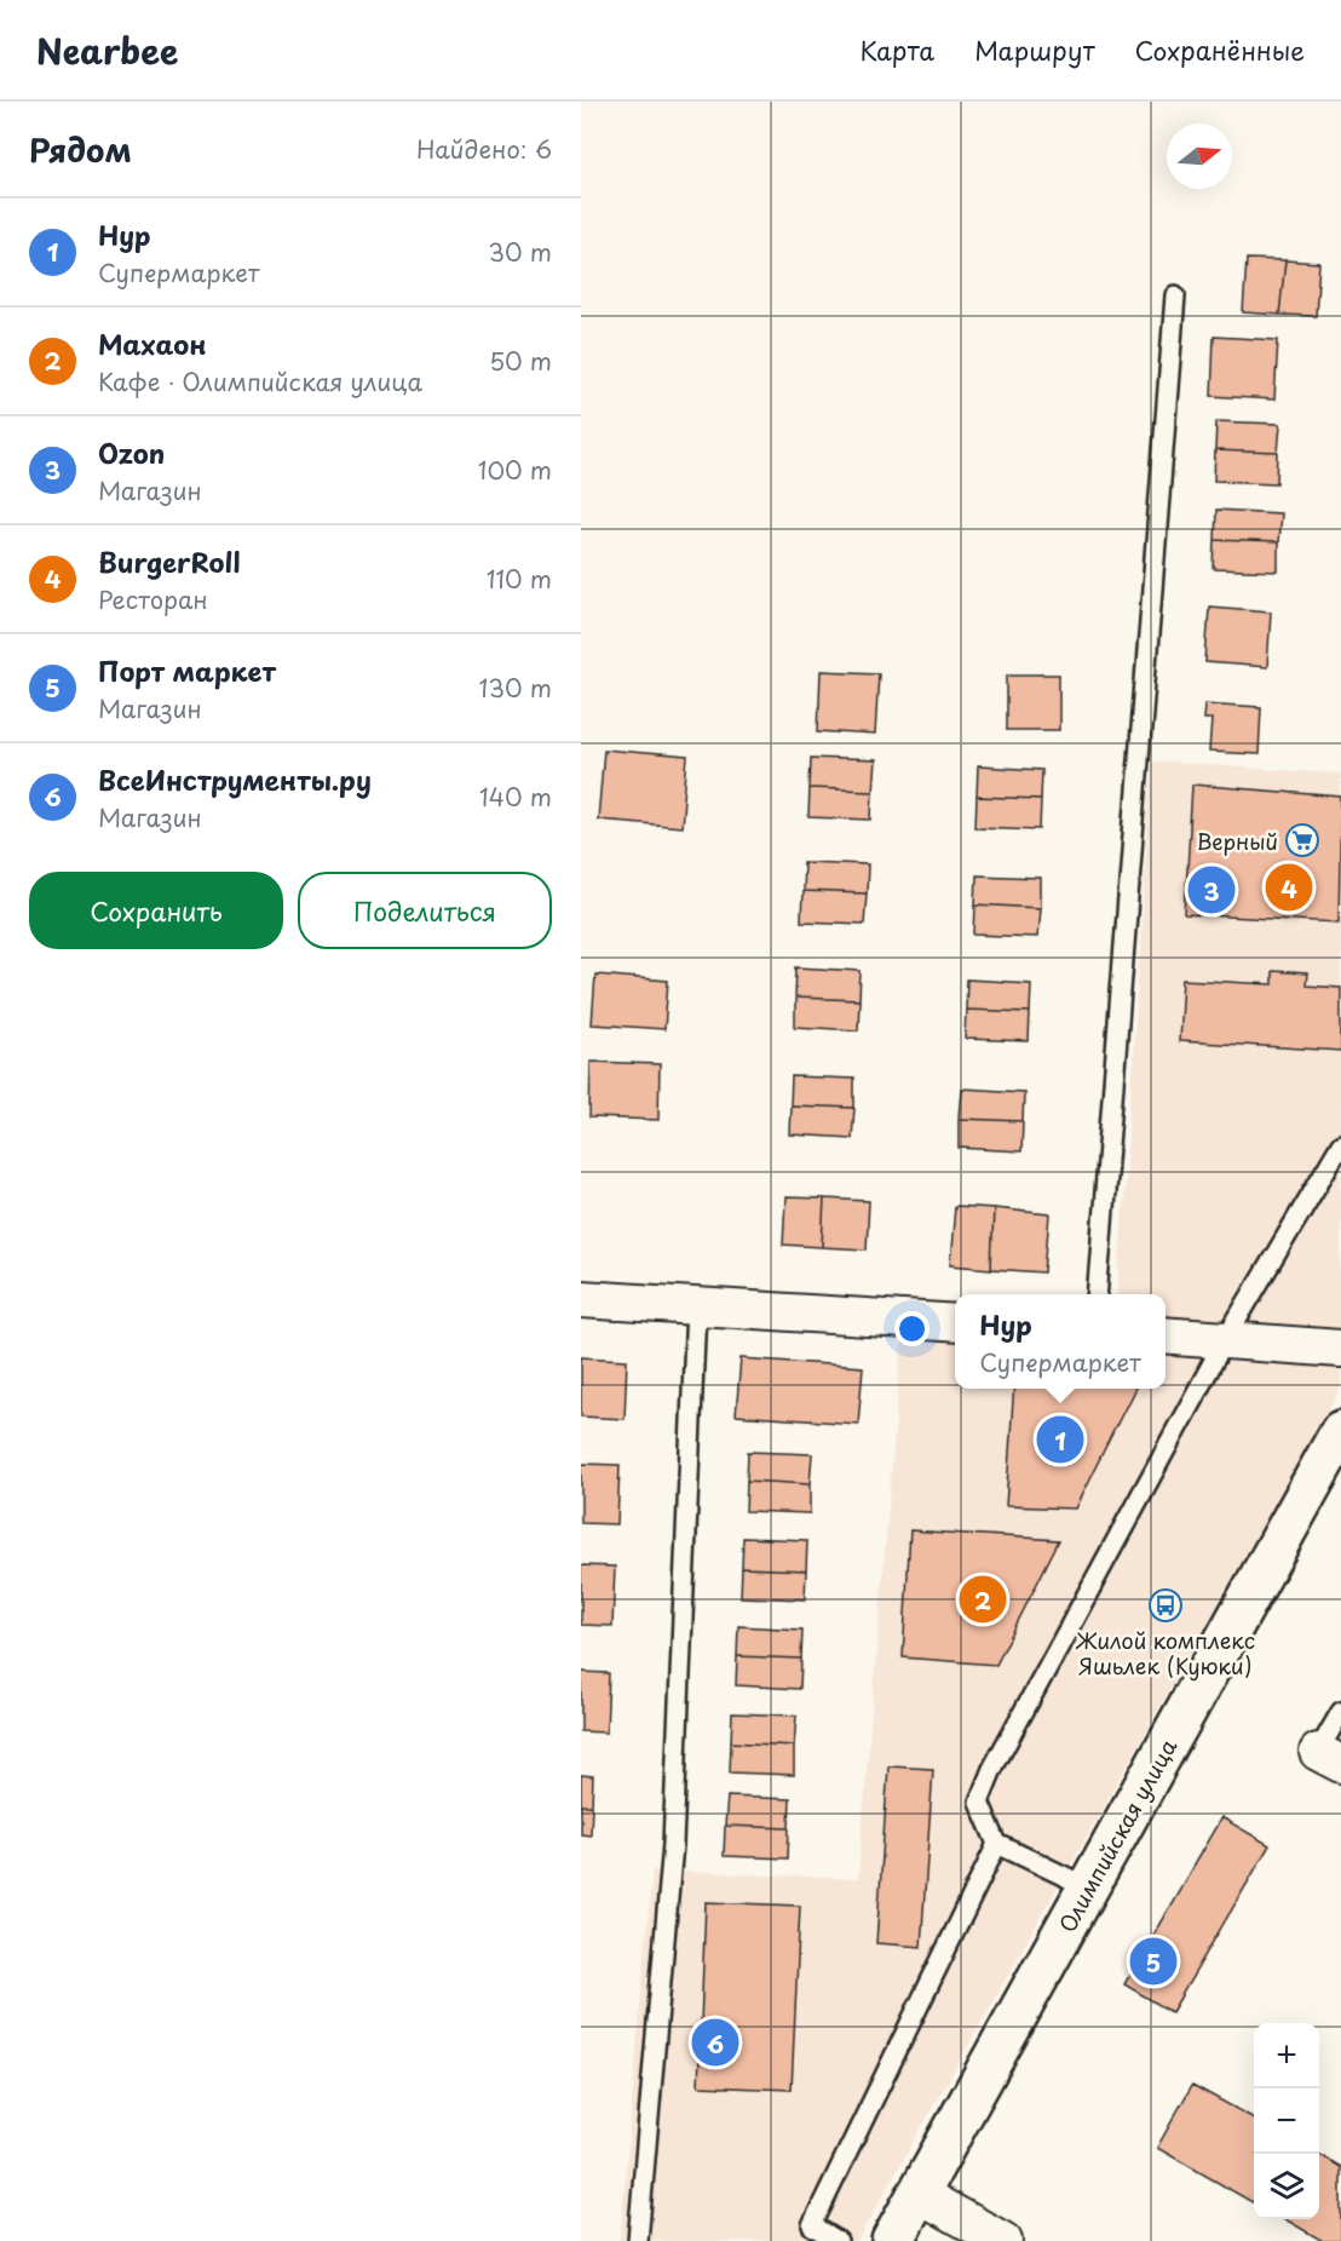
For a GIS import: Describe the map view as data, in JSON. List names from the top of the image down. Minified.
{"streets":{"street":["Олимпийская улица"]},"places":{"supermarket":["Верный"],"bus stop":["Жилой комплекс Яшьлек (Куюки)"]},"north":"right","page":{"header":"Nearbee","nav":["Карта","Маршрут","Сохранённые"],"heading":["Рядом","Найдено: 6"],"list":[{"mark":"1","name":"Нур","note":"Супермаркет","value":"30 m"},{"mark":"2","name":"Махаон","note":"Кафе · Олимпийская улица","value":"50 m"},{"mark":"3","name":"Ozon","note":"Магазин","value":"100 m"},{"mark":"4","name":"BurgerRoll","note":"Ресторан","value":"110 m"},{"mark":"5","name":"Порт маркет","note":"Магазин","value":"130 m"},{"mark":"6","name":"ВсеИнструменты.ру","note":"Магазин","value":"140 m"}],"buttons":["Сохранить","Поделиться"],"pins":["4","3","1","2","5","6"],"popup":["Нур","Супермаркет"],"map_buttons":["+","−"]}}
